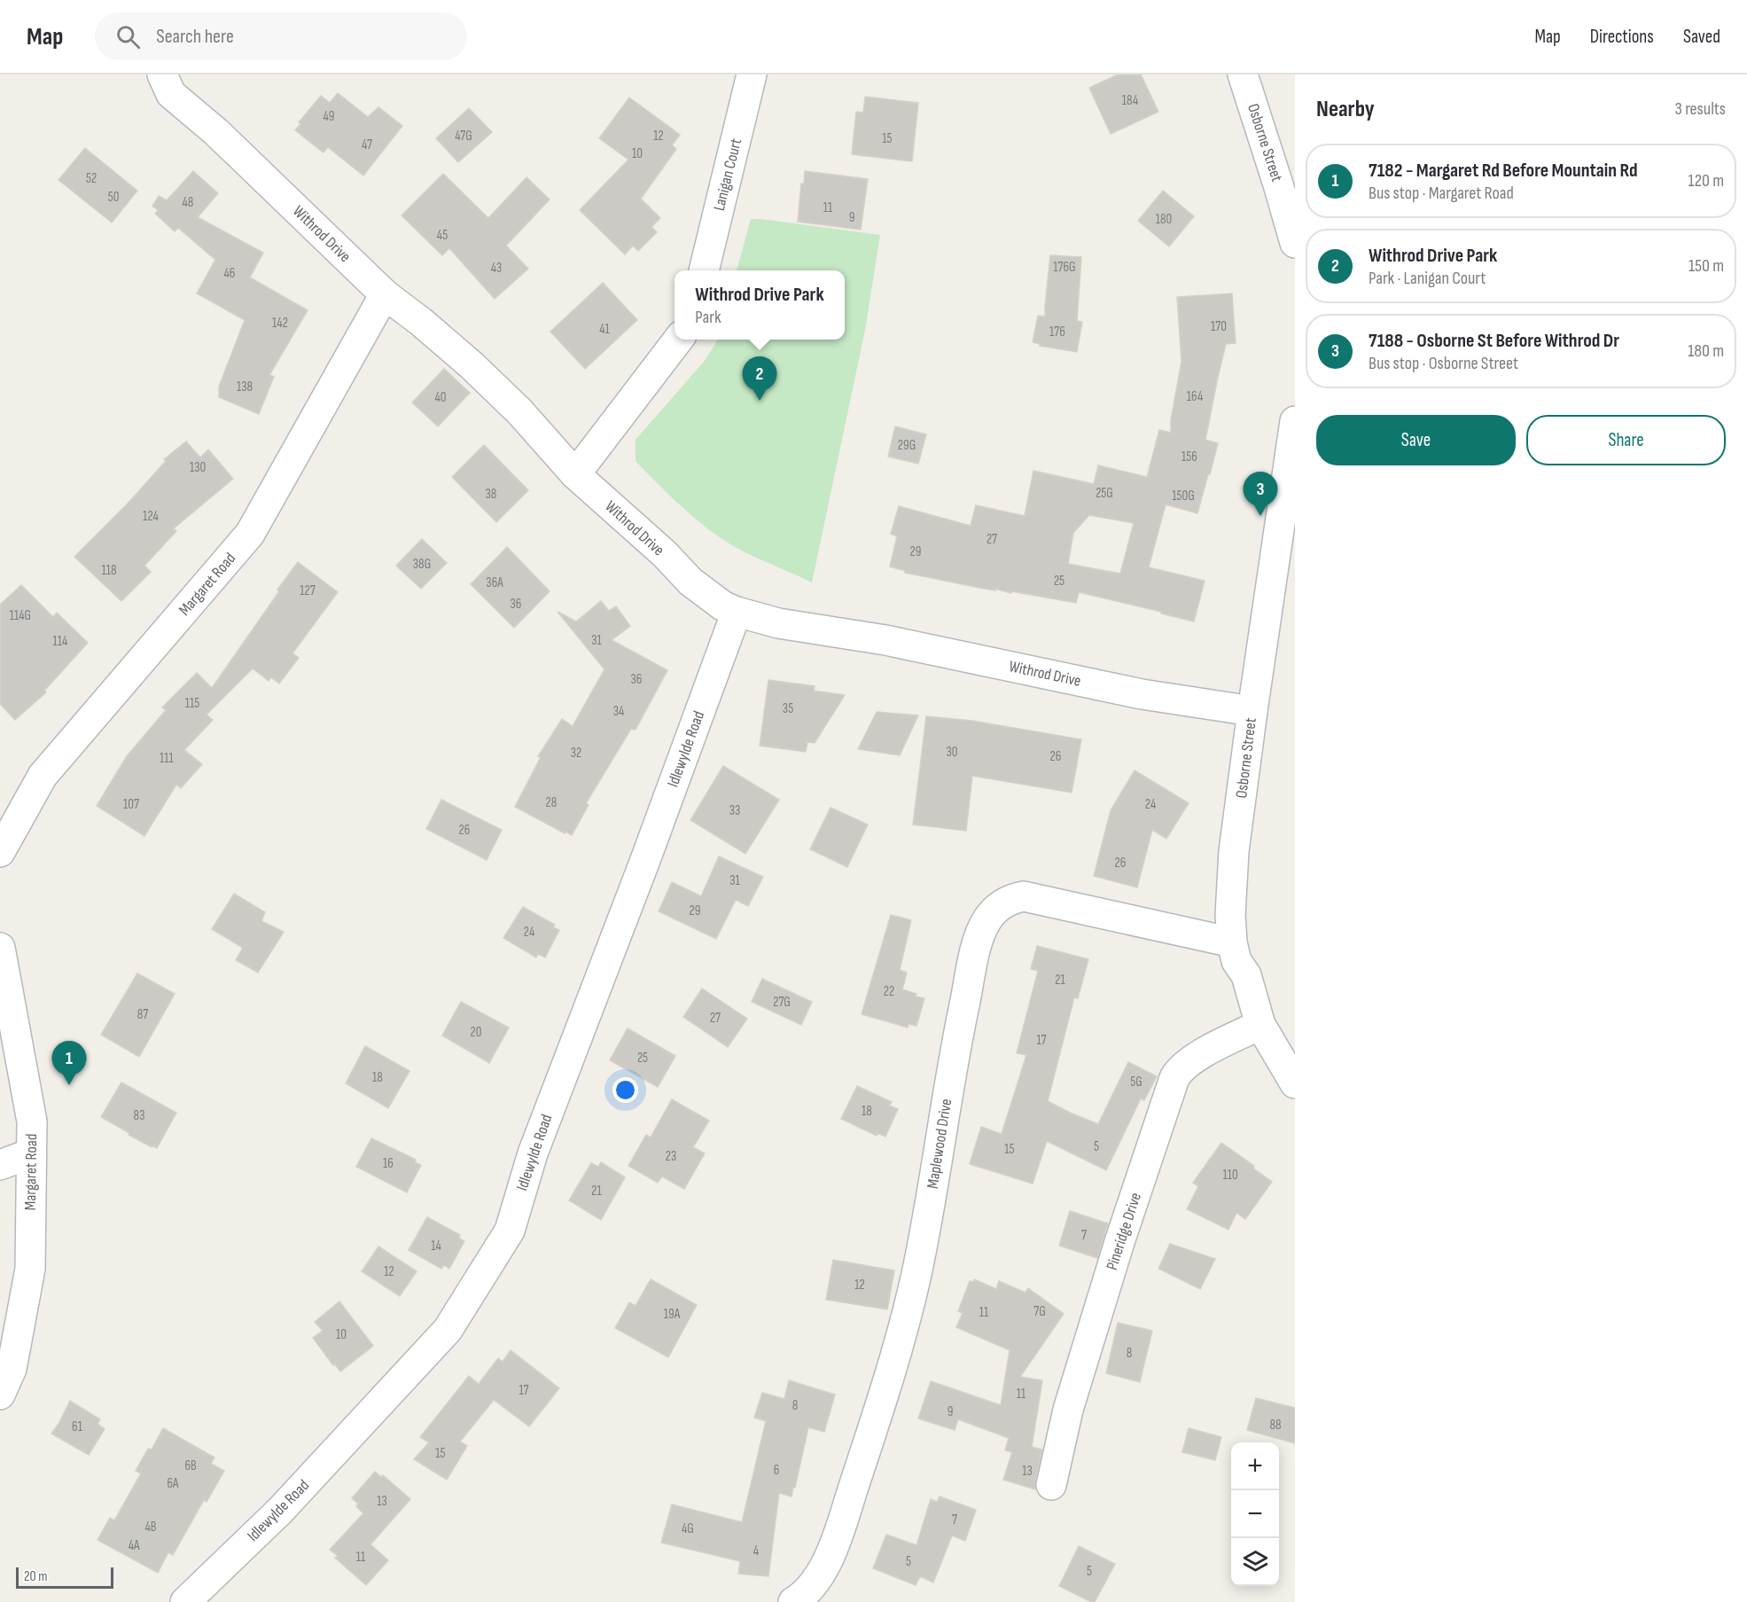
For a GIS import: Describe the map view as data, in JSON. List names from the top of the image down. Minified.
{"streets":{"street":["Osborne Street","Lanigan Court","Withrod Drive","Margaret Road","Idlewylde Road","Maplewood Drive","Pineridge Drive"]},"crossings":[["Osborne Street","Withrod Drive"],["Osborne Street","Maplewood Drive"],["Osborne Street","Pineridge Drive"],["Withrod Drive","Margaret Road"],["Withrod Drive","Idlewylde Road"]],"house_numbers":["184","49","47G","12","15","47","10","52","50","48","11","9","180","45","176G","43","46","142","170","41","176","138","164","40","29G","156","130","25G","38","150G","124","27","29","38G","118","25","36A","127","36","114G","31","114","36","115","35","34","30","32","26","111","28","107","24","33","26","26","31","29","24","21","22","27G","87","27","20","17","25","18","5G","18","83","5","15","23","16","110","21","7","14","12","12","7G","11","19A","10","8","17","11","8","9","88","61","15","6B","6","13","6A","13","7","4B","4G","4A","4","11","5","5"],"scale_bar":"20 m","page":{"header":"Map","search":"Search here","nav":["Map","Directions","Saved"],"heading":["Nearby","3 results"],"list":[{"mark":"1","name":"7182 - Margaret Rd Before Mountain Rd","note":"Bus stop · Margaret Road","value":"120 m"},{"mark":"2","name":"Withrod Drive Park","note":"Park · Lanigan Court","value":"150 m"},{"mark":"3","name":"7188 - Osborne St Before Withrod Dr","note":"Bus stop · Osborne Street","value":"180 m"}],"popup":["Withrod Drive Park","Park"],"pins":["2","3","1"],"buttons":["Save","Share"],"map_buttons":["+","−"],"scale":"20 m"}}
